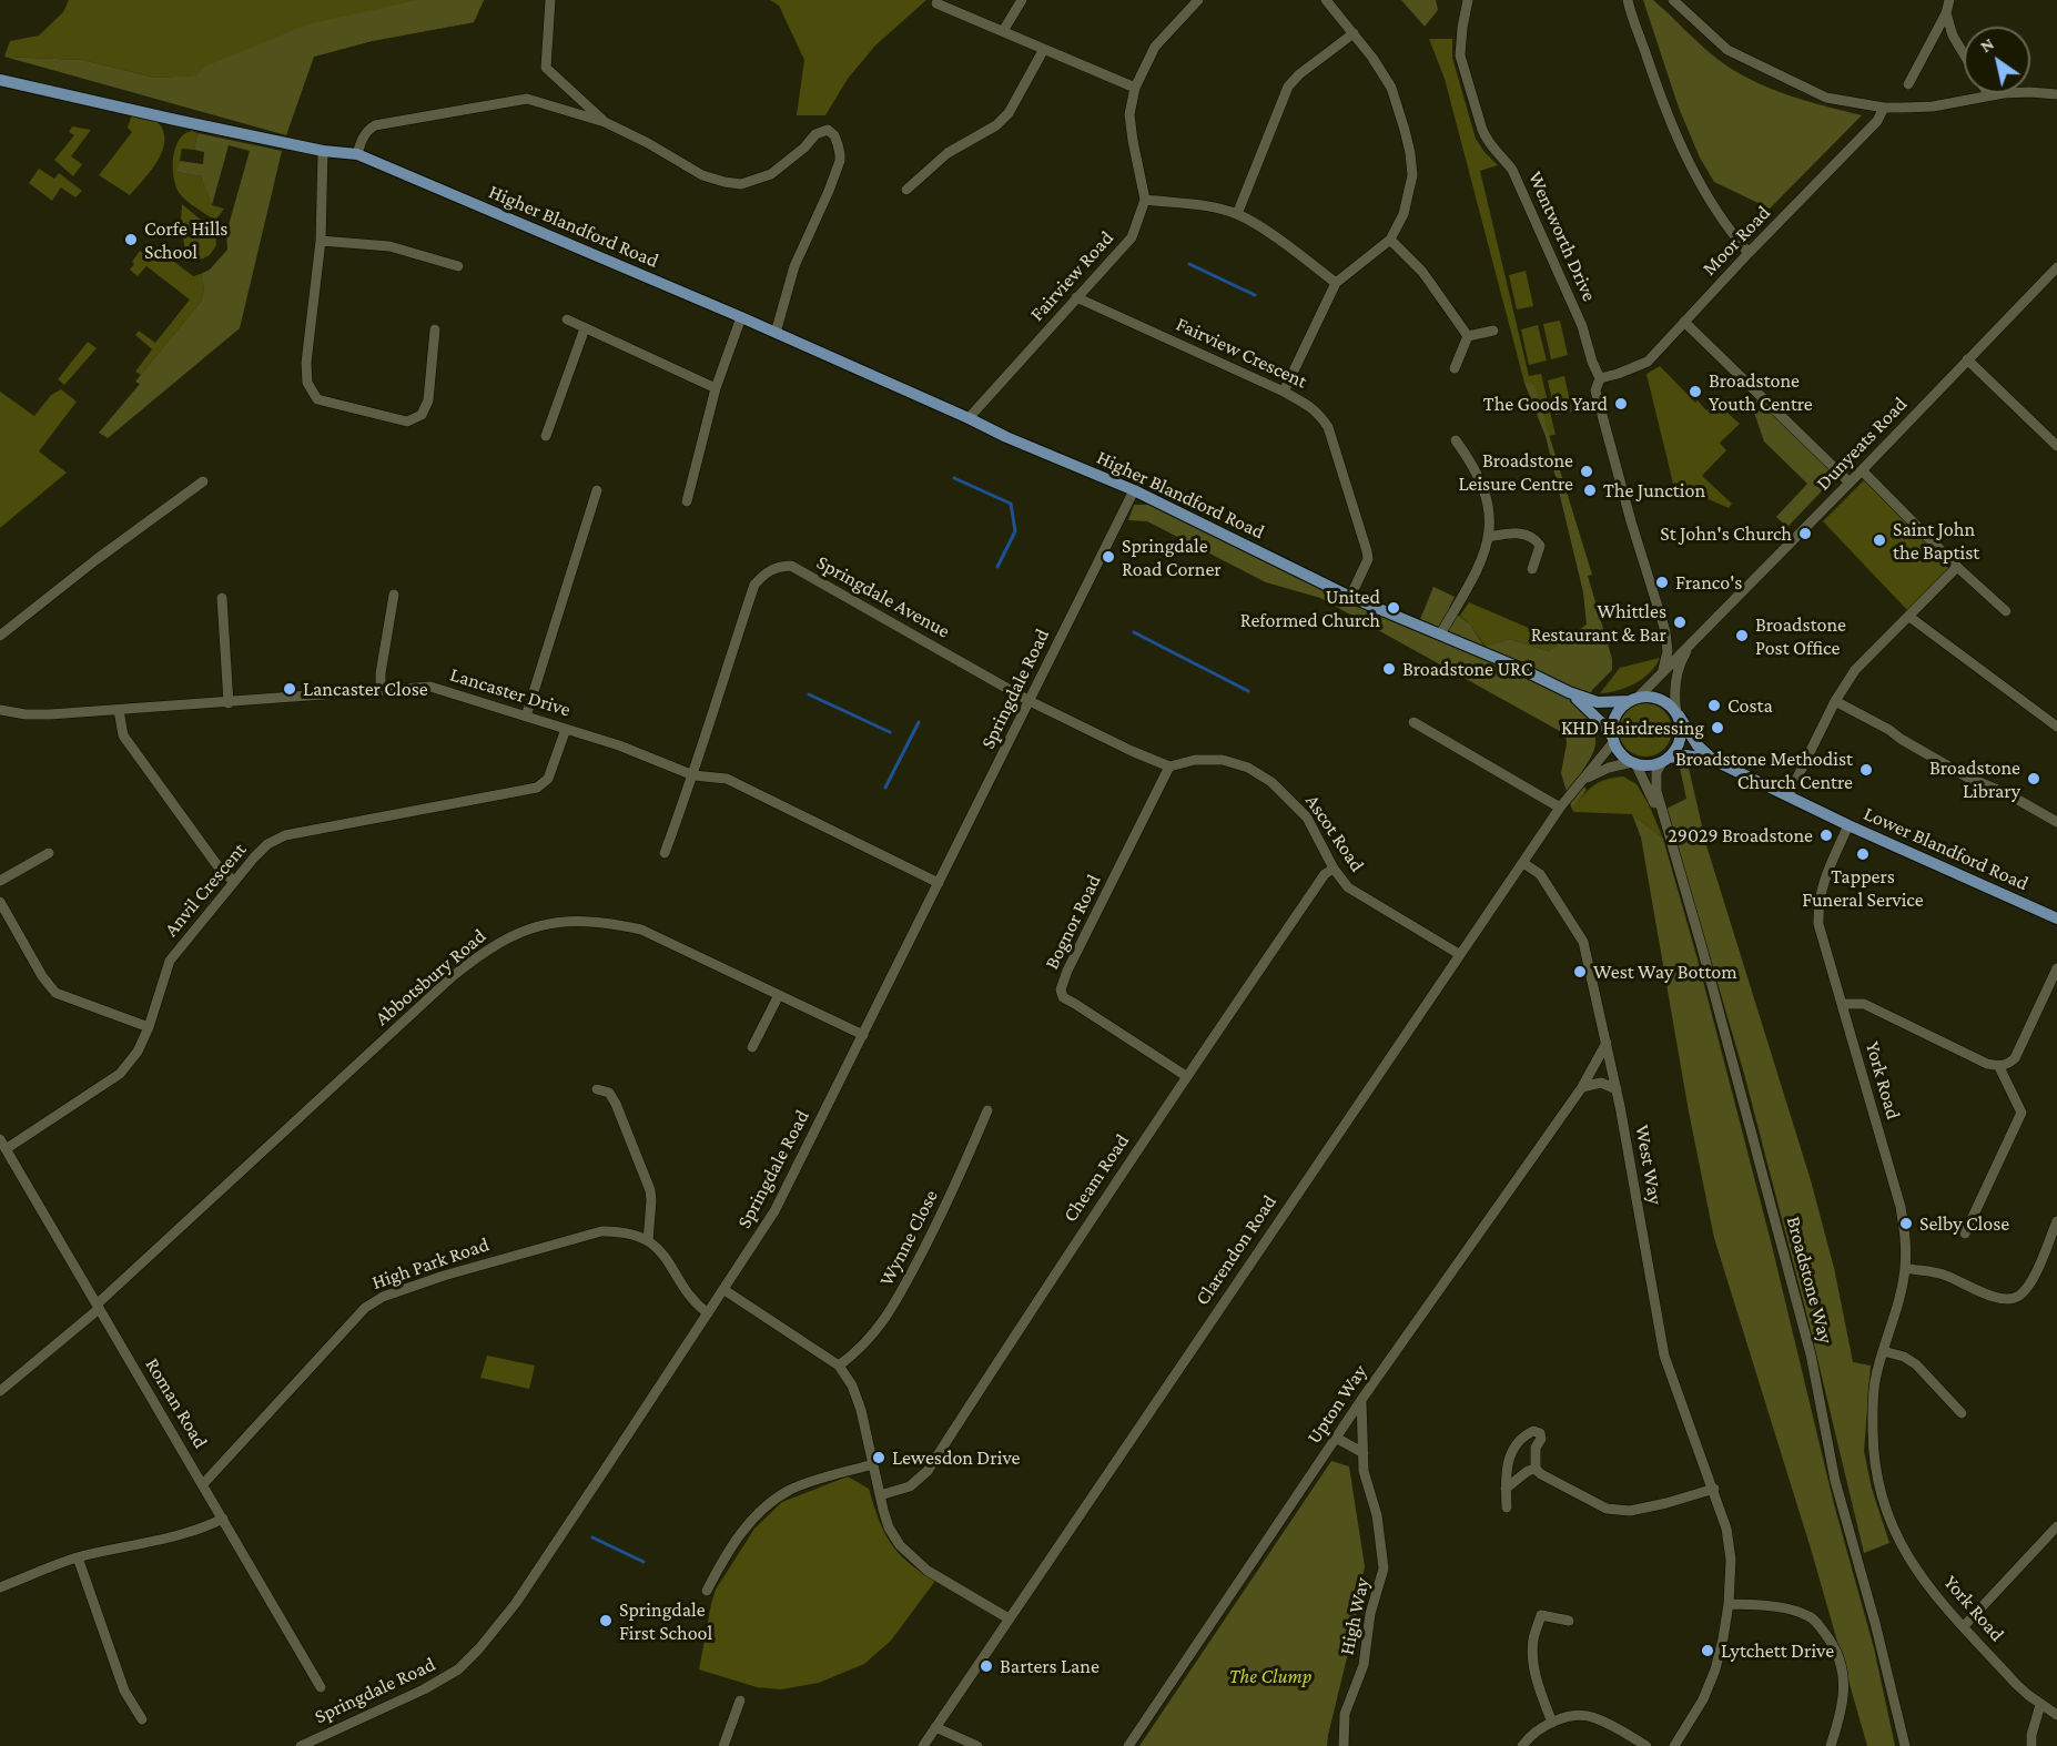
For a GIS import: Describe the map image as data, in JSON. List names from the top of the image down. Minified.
{"streets":{"main road":["Higher Blandford Road","Lower Blandford Road"],"street":["Wentworth Drive","Moor Road","Fairview Road","Fairview Crescent","Dunyeats Road","Springdale Avenue","Springdale Road","Lancaster Drive","Ascot Road","Anvil Crescent","Bognor Road","Abbotsbury Road","York Road","West Way","Cheam Road","Wynne Close","Clarendon Road","High Park Road","Broadstone Way","Roman Road","Upton Way","High Way"]},"crossings":[["Higher Blandford Road","Fairview Road"],["Higher Blandford Road","Fairview Crescent"],["Higher Blandford Road","Dunyeats Road"],["Higher Blandford Road","Springdale Road"],["Higher Blandford Road","Lower Blandford Road"],["Higher Blandford Road","Clarendon Road"],["Higher Blandford Road","Broadstone Way"],["Wentworth Drive","Moor Road"],["Wentworth Drive","Dunyeats Road"],["Fairview Road","Fairview Crescent"],["Dunyeats Road","Lower Blandford Road"],["Dunyeats Road","Clarendon Road"],["Dunyeats Road","Broadstone Way"],["Springdale Avenue","Springdale Road"],["Springdale Avenue","Lancaster Drive"],["Springdale Road","Abbotsbury Road"],["Springdale Road","High Park Road"],["Lancaster Drive","Anvil Crescent"],["Ascot Road","Bognor Road"],["Ascot Road","Cheam Road"],["Ascot Road","Clarendon Road"],["Lower Blandford Road","York Road"],["Lower Blandford Road","Clarendon Road"],["Lower Blandford Road","Broadstone Way"],["Anvil Crescent","Roman Road"],["Bognor Road","Cheam Road"],["Abbotsbury Road","Roman Road"],["West Way","Clarendon Road"],["West Way","Upton Way"],["Clarendon Road","Broadstone Way"],["High Park Road","Roman Road"],["Upton Way","High Way"]],"parks":["The Clump"],"places":["Corfe Hills School","Broadstone Youth Centre","The Goods Yard","Broadstone Leisure Centre","The Junction","St John's Church","Saint John the Baptist","Springdale Road Corner","Franco's","United Reformed Church","Whittles Restaurant & Bar","Broadstone Post Office","Broadstone URC","Lancaster Close","Costa","KHD Hairdressing","Broadstone Methodist Church Centre","Broadstone Library","29029 Broadstone","Tappers Funeral Service","West Way Bottom","Selby Close","Lewesdon Drive","Springdale First School","Lytchett Drive","Barters Lane"],"north":"top left"}
